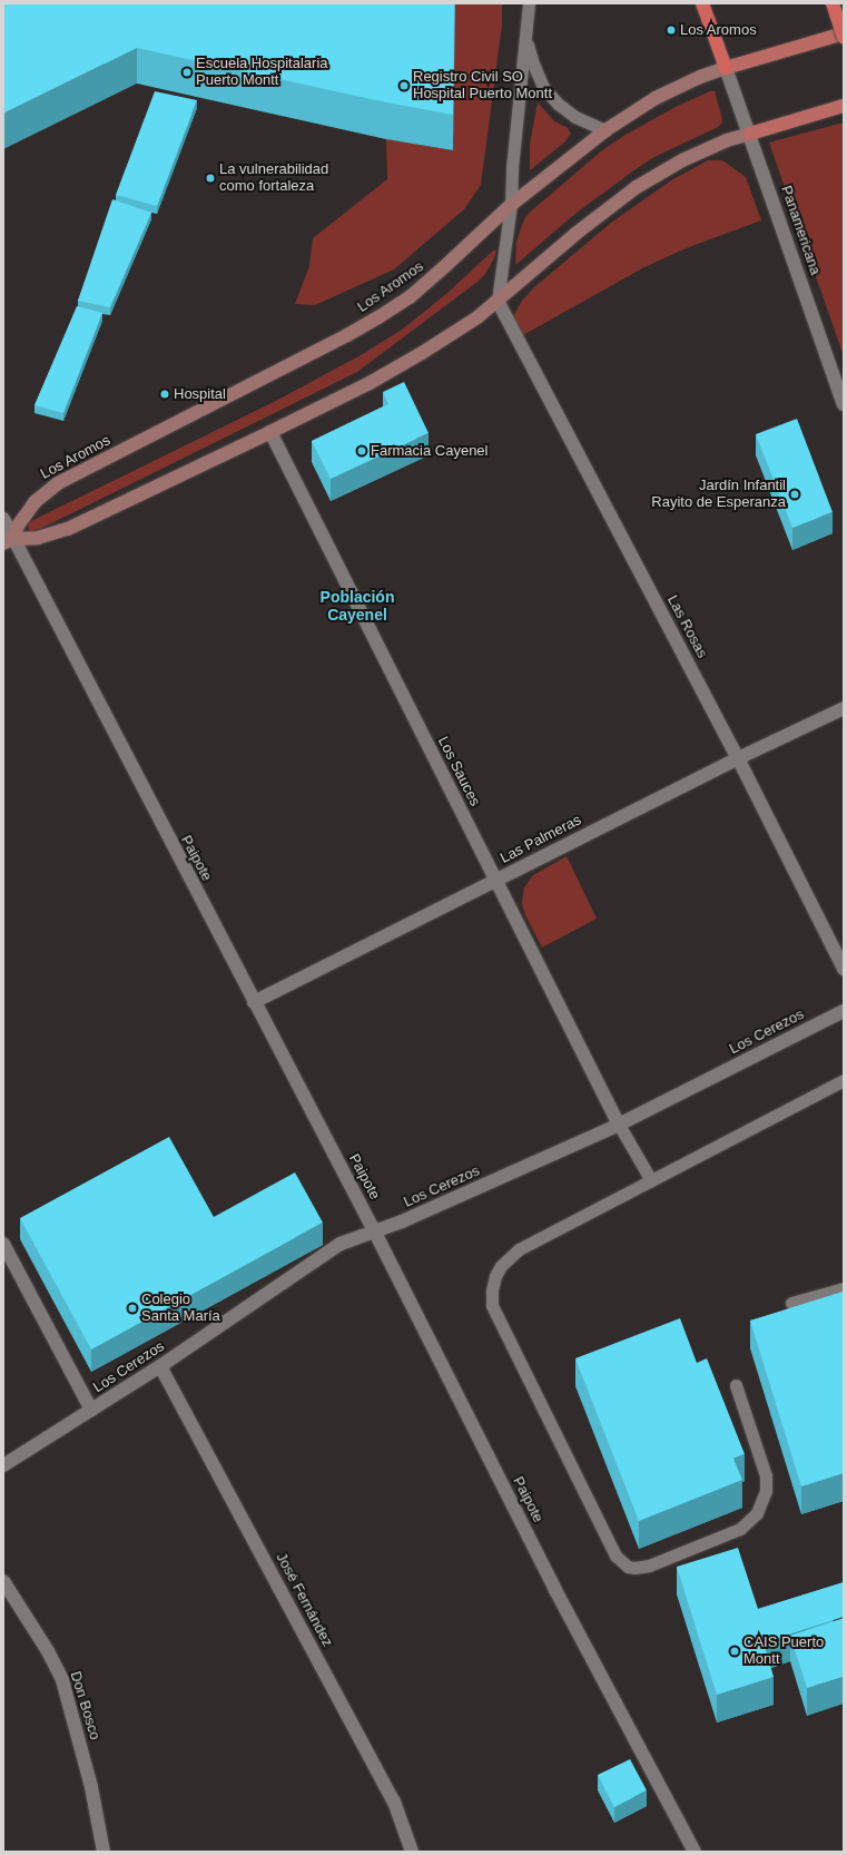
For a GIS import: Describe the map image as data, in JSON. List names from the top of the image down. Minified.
{"streets":{"main road":["Los Aromos"],"street":["Panamericana","Las Rosas","Los Sauces","Las Palmeras","Paipote","Los Cerezos","José Fernández","Don Bosco"]},"crossings":[["Panamericana","Los Aromos"],["Los Aromos","Paipote"],["Las Rosas","Las Palmeras"],["Los Sauces","Las Palmeras"],["Los Sauces","Los Cerezos"],["Las Palmeras","Paipote"],["Paipote","Los Cerezos"],["Los Cerezos","José Fernández"]],"districts":["Población Cayenel"],"places":["Los Aromos","Escuela Hospitalaria Puerto Montt","Registro Civil SO Hospital Puerto Montt","La vulnerabilidad como fortaleza","Hospital","Farmacia Cayenel","Jardín Infantil Rayito de Esperanza","Colegio Santa María","CAIS Puerto Montt"]}
